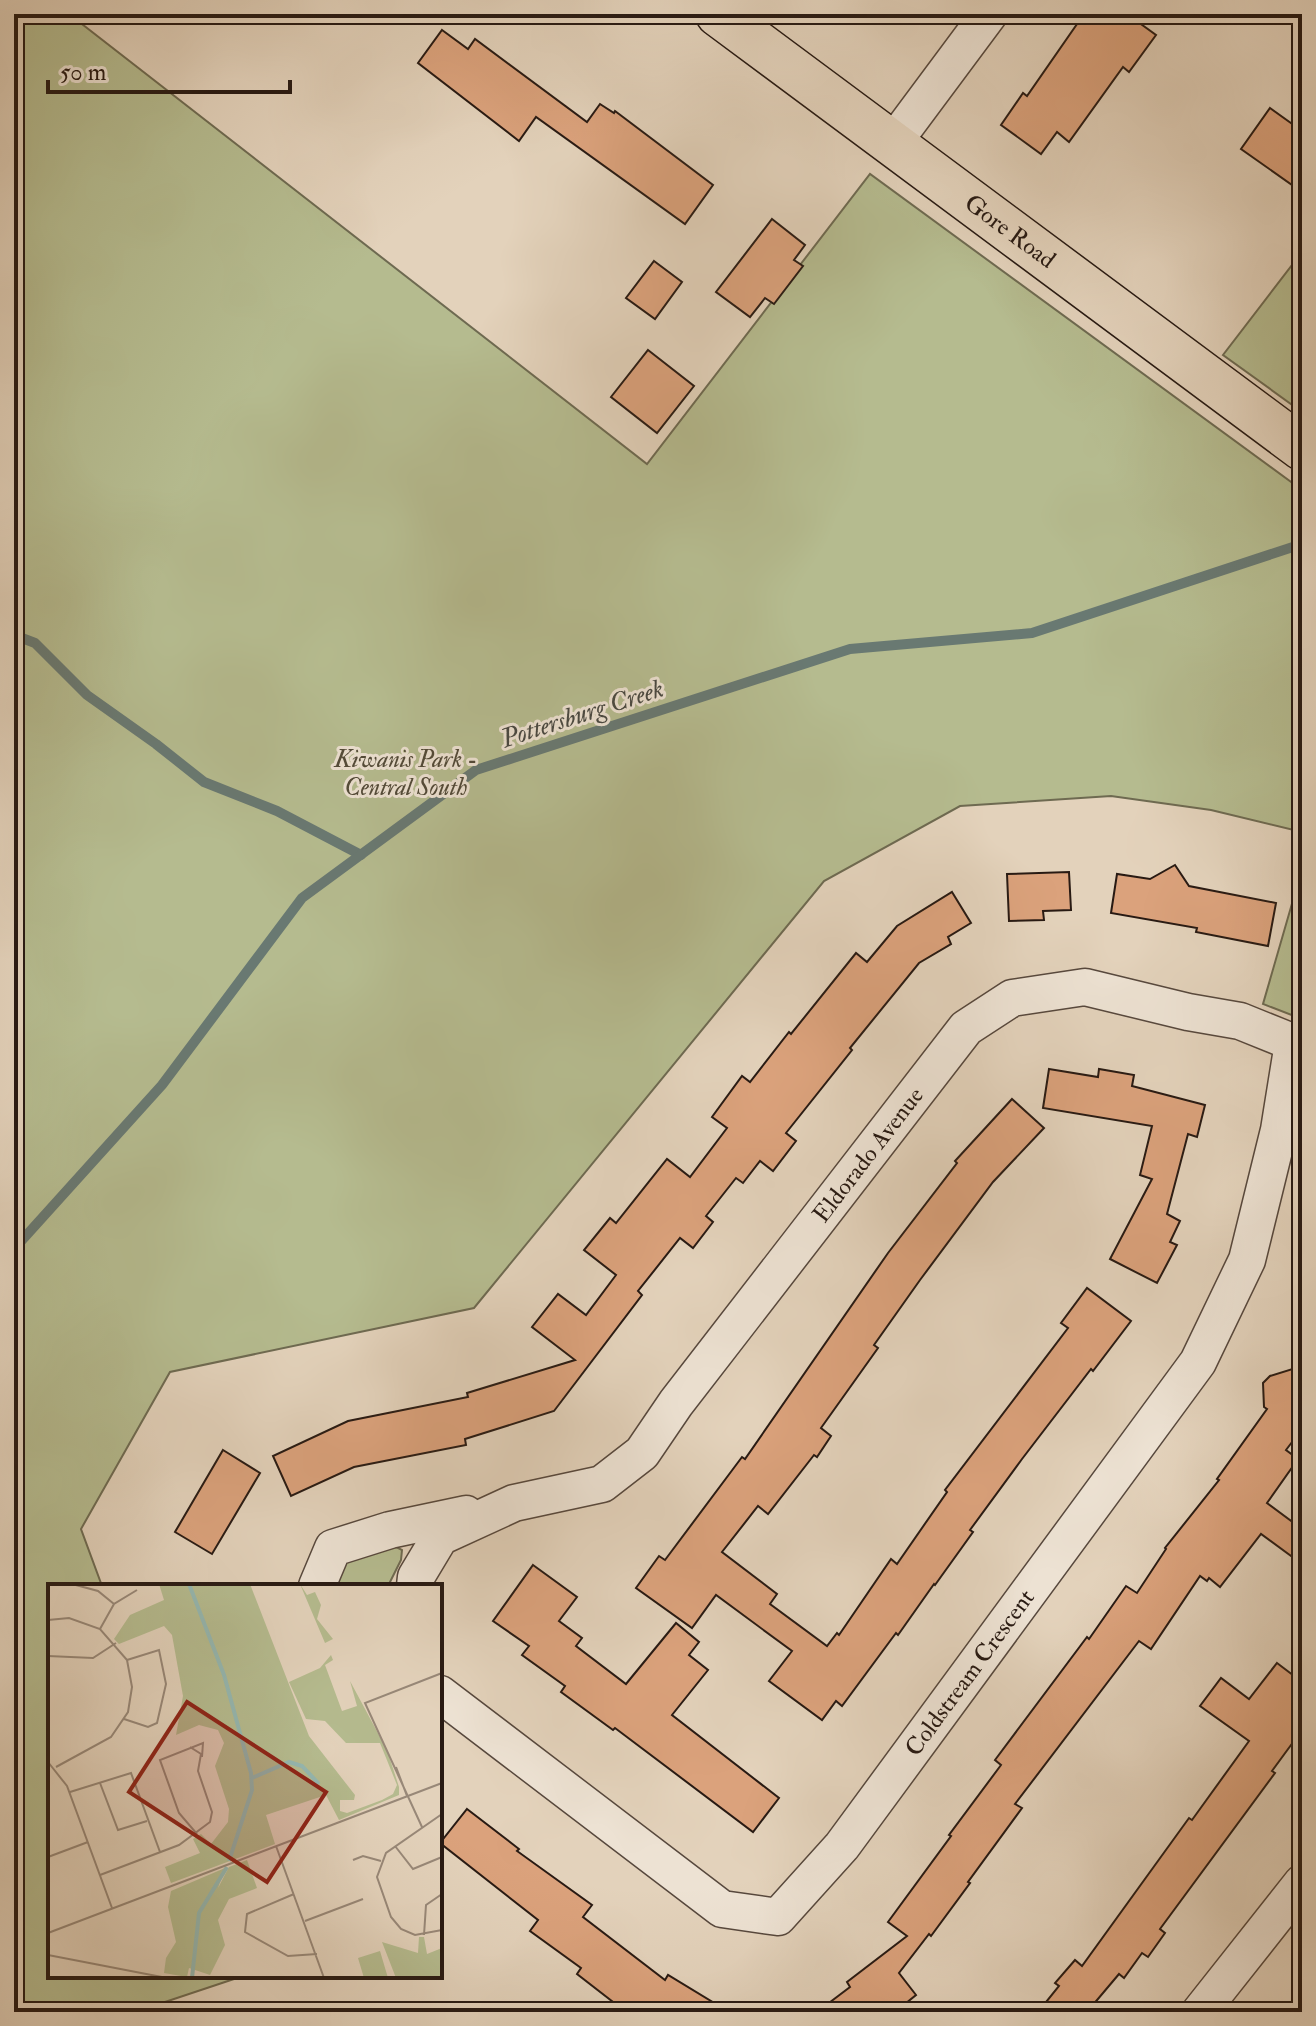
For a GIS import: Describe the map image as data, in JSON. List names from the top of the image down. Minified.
{"streets":{"main road":["Gore Road"],"street":["Eldorado Avenue","Coldstream Crescent"]},"crossings":[["Eldorado Avenue","Coldstream Crescent"]],"water":["Pottersburg Creek"],"parks":["Kiwanis Park - Central South"],"scale_bar":"50 m"}
